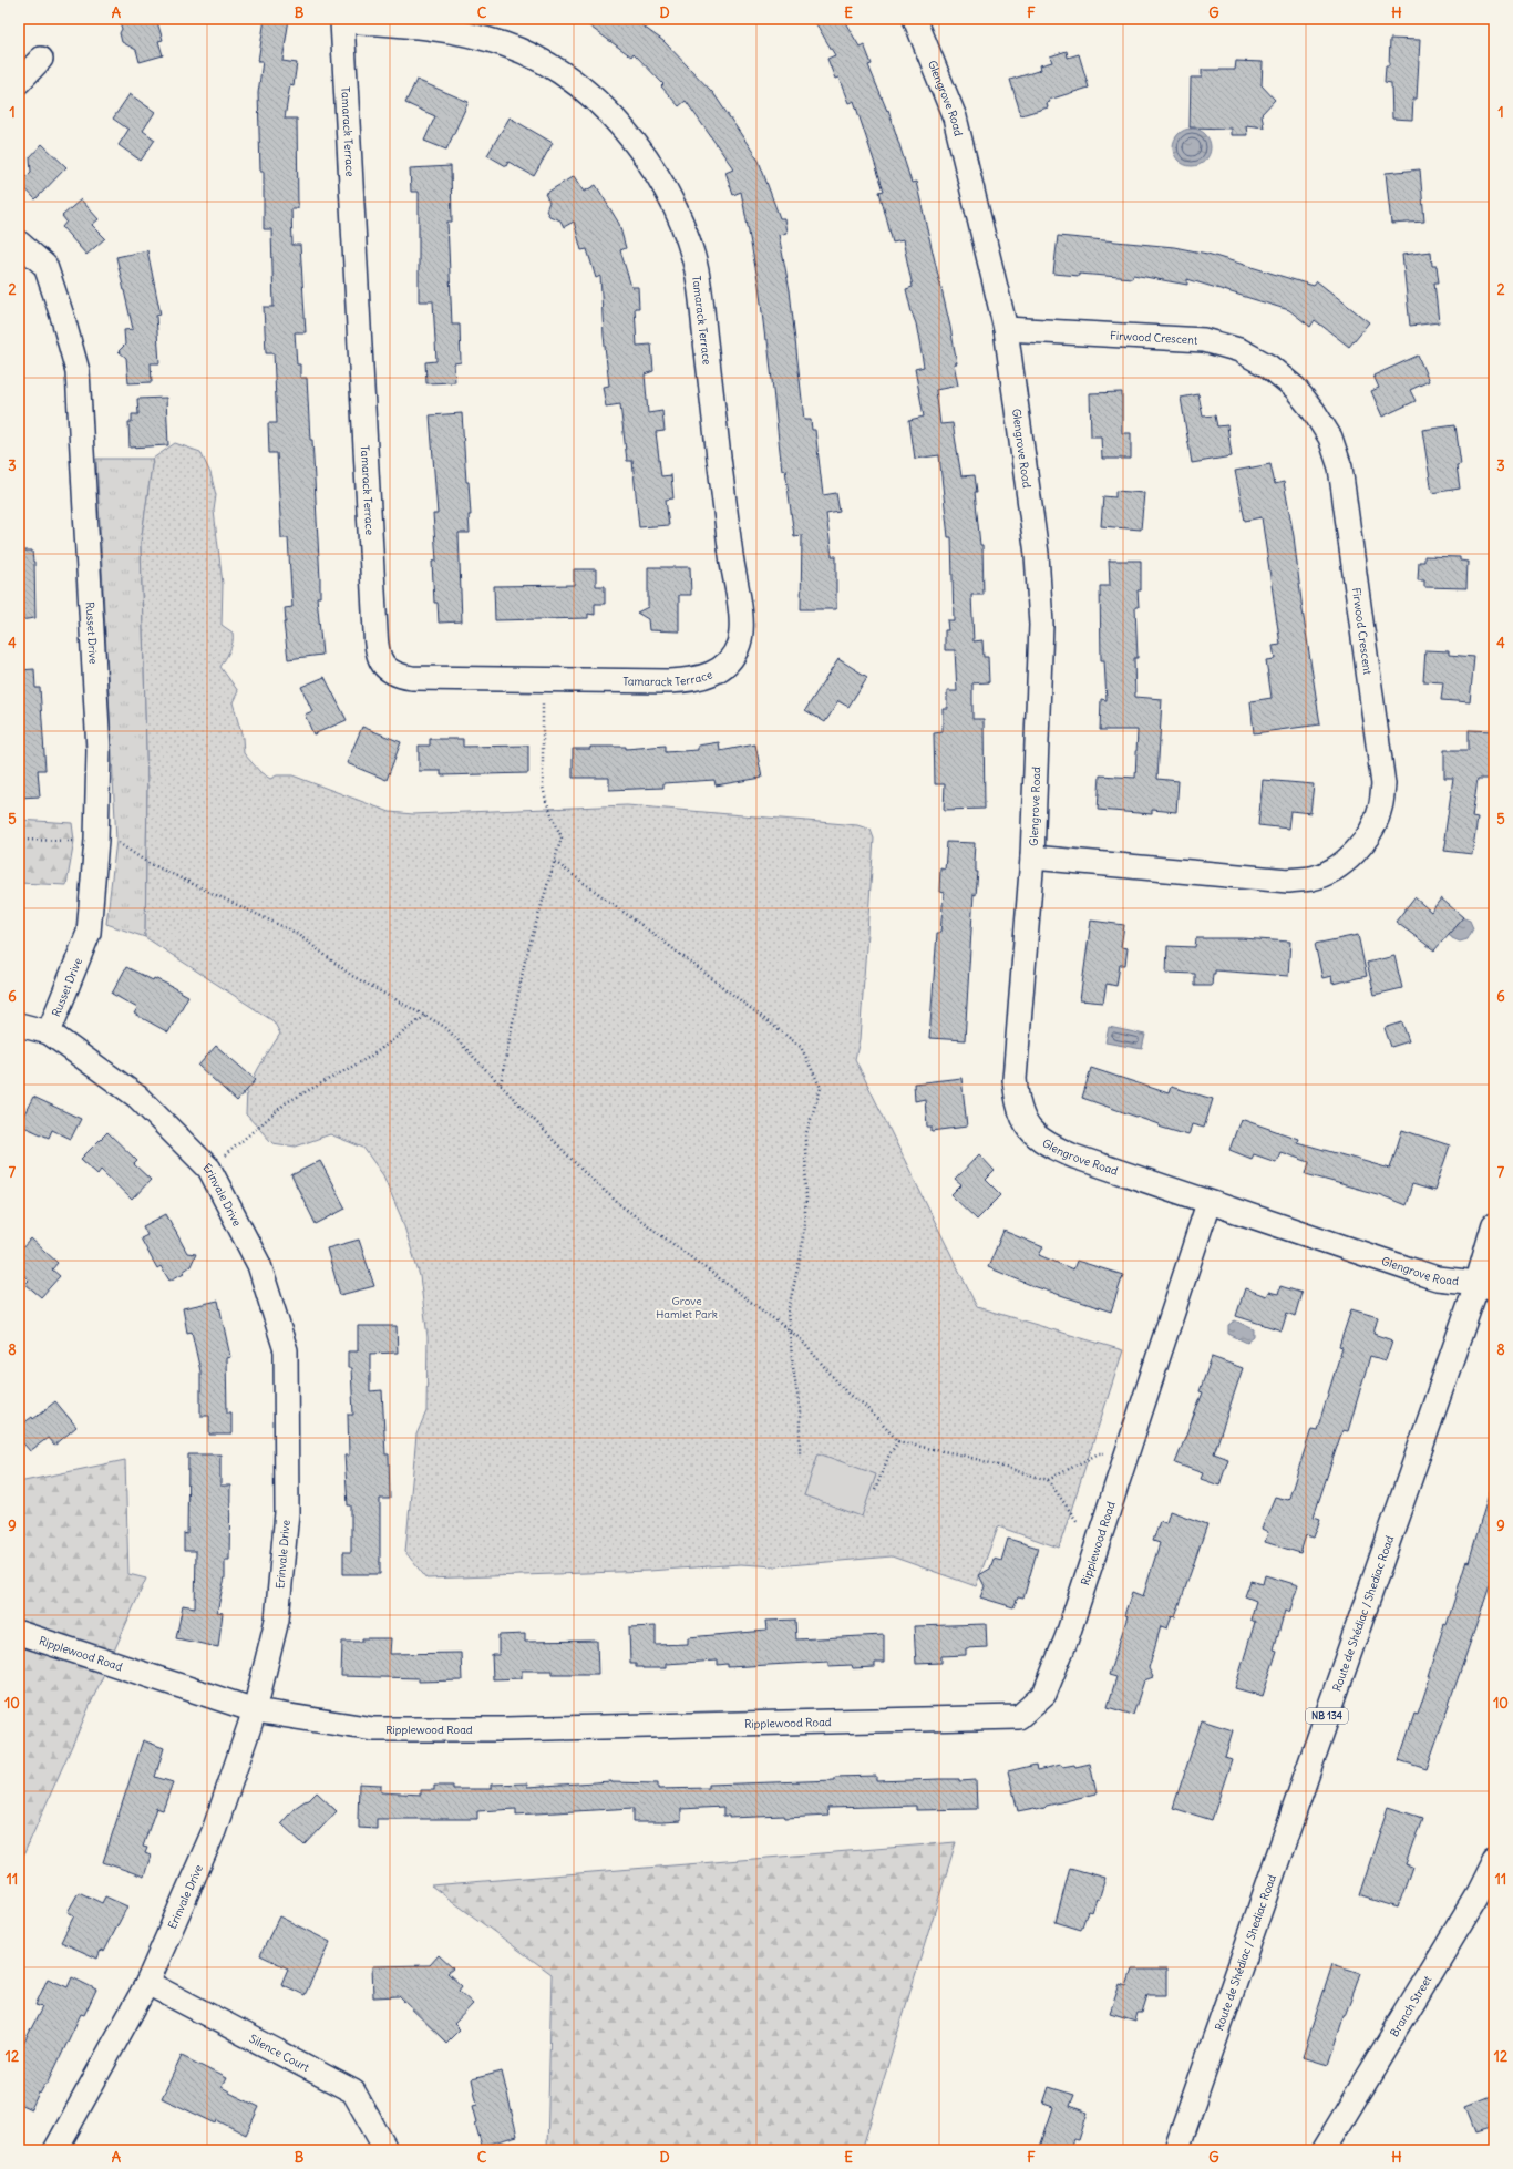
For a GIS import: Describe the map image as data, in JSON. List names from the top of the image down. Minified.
{"streets":{"main road":["Route de Shédiac / Shediac Road","NB 134"],"street":["Glengrove Road","Tamarack Terrace","Firwood Crescent","Russet Drive","Erinvale Drive","Ripplewood Road","Branch Street","Silence Court"]},"crossings":[["Glengrove Road","Firwood Crescent"],["Glengrove Road","Ripplewood Road"],["Glengrove Road","Route de Shédiac / Shediac Road"],["Russet Drive","Erinvale Drive"],["Erinvale Drive","Ripplewood Road"],["Erinvale Drive","Silence Court"]],"parks":["Grove Hamlet Park"],"grid":{"columns":["A","B","C","D","E","F","G","H"],"rows":["1","2","3","4","5","6","7","8","9","10","11","12"]}}
